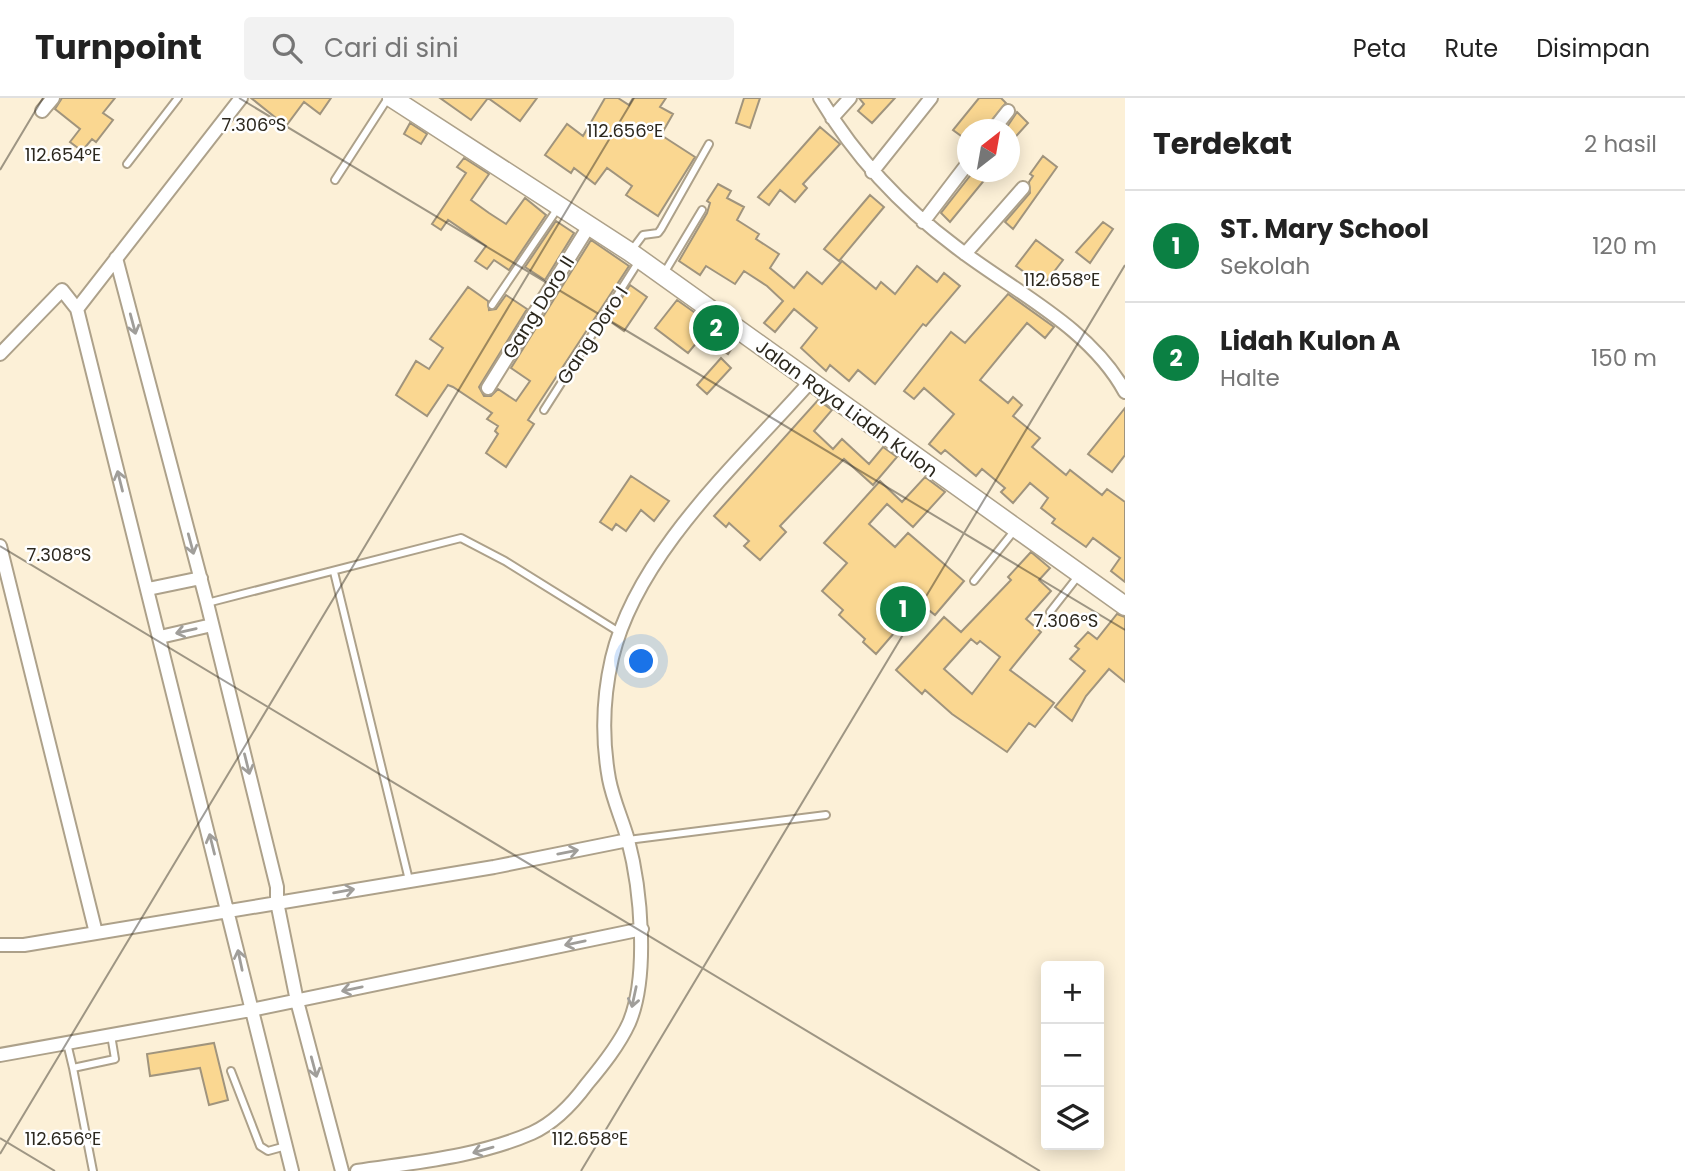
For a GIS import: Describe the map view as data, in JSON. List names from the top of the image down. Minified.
{"streets":{"main road":["Jalan Raya Lidah Kulon"],"street":["Gang Doro II"],"lane":["Gang Doro I"]},"crossings":[["Gang Doro II","Jalan Raya Lidah Kulon"],["Gang Doro I","Jalan Raya Lidah Kulon"]],"north":"top right","page":{"header":"Turnpoint","search":"Cari di sini","nav":["Peta","Rute","Disimpan"],"heading":["Terdekat","2 hasil"],"list":[{"mark":"1","name":"ST. Mary School","note":"Sekolah","value":"120 m"},{"mark":"2","name":"Lidah Kulon A","note":"Halte","value":"150 m"}],"pins":["2","1"],"map_buttons":["+","−"]},"coordinates":["7.306°S","112.656°E","112.654°E","112.658°E","7.308°S"]}
